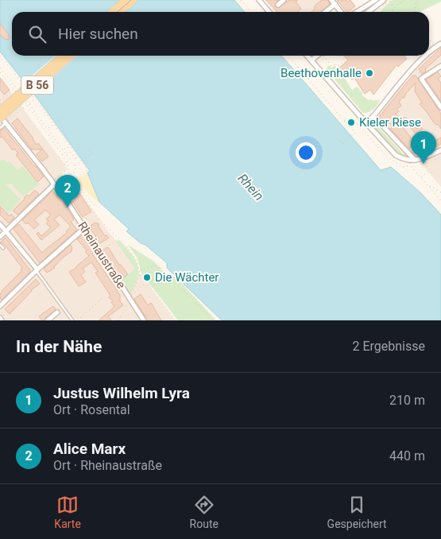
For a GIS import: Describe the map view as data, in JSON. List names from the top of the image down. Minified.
{"streets":{"main road":["B 56"],"street":["Rheinaustraße"]},"crossings":[["B 56","Rheinaustraße"]],"water":["Rhein"],"places":["Beethovenhalle","Kieler Riese","Die Wächter"],"page":{"search":"Hier suchen","pins":["1","2"],"heading":["In der Nähe","2 Ergebnisse"],"list":[{"mark":"1","name":"Justus Wilhelm Lyra","note":"Ort · Rosental","value":"210 m"},{"mark":"2","name":"Alice Marx","note":"Ort · Rheinaustraße","value":"440 m"}],"nav":["Karte","Route","Gespeichert"]}}
